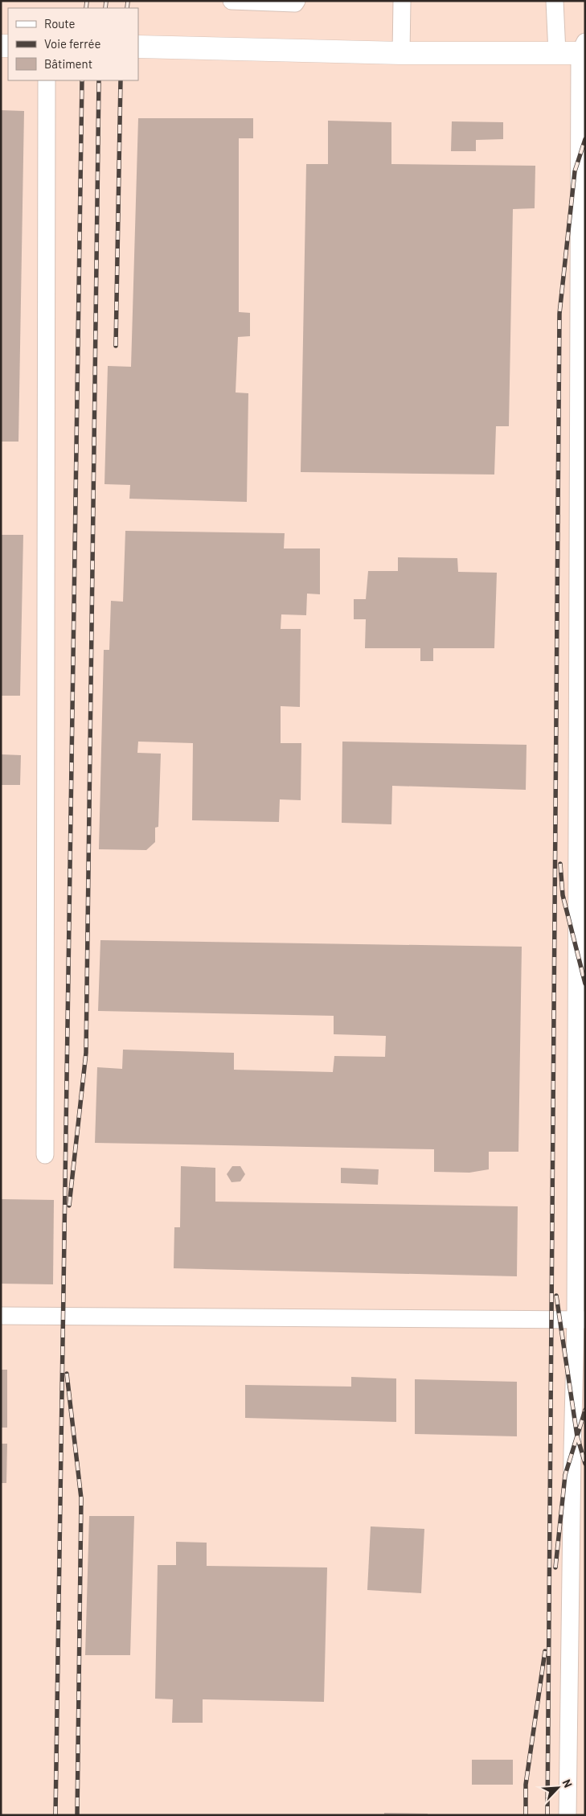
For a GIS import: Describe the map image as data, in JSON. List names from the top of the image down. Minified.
{"legend":["Route","Voie ferrée","Bâtiment"],"north":"top right"}
